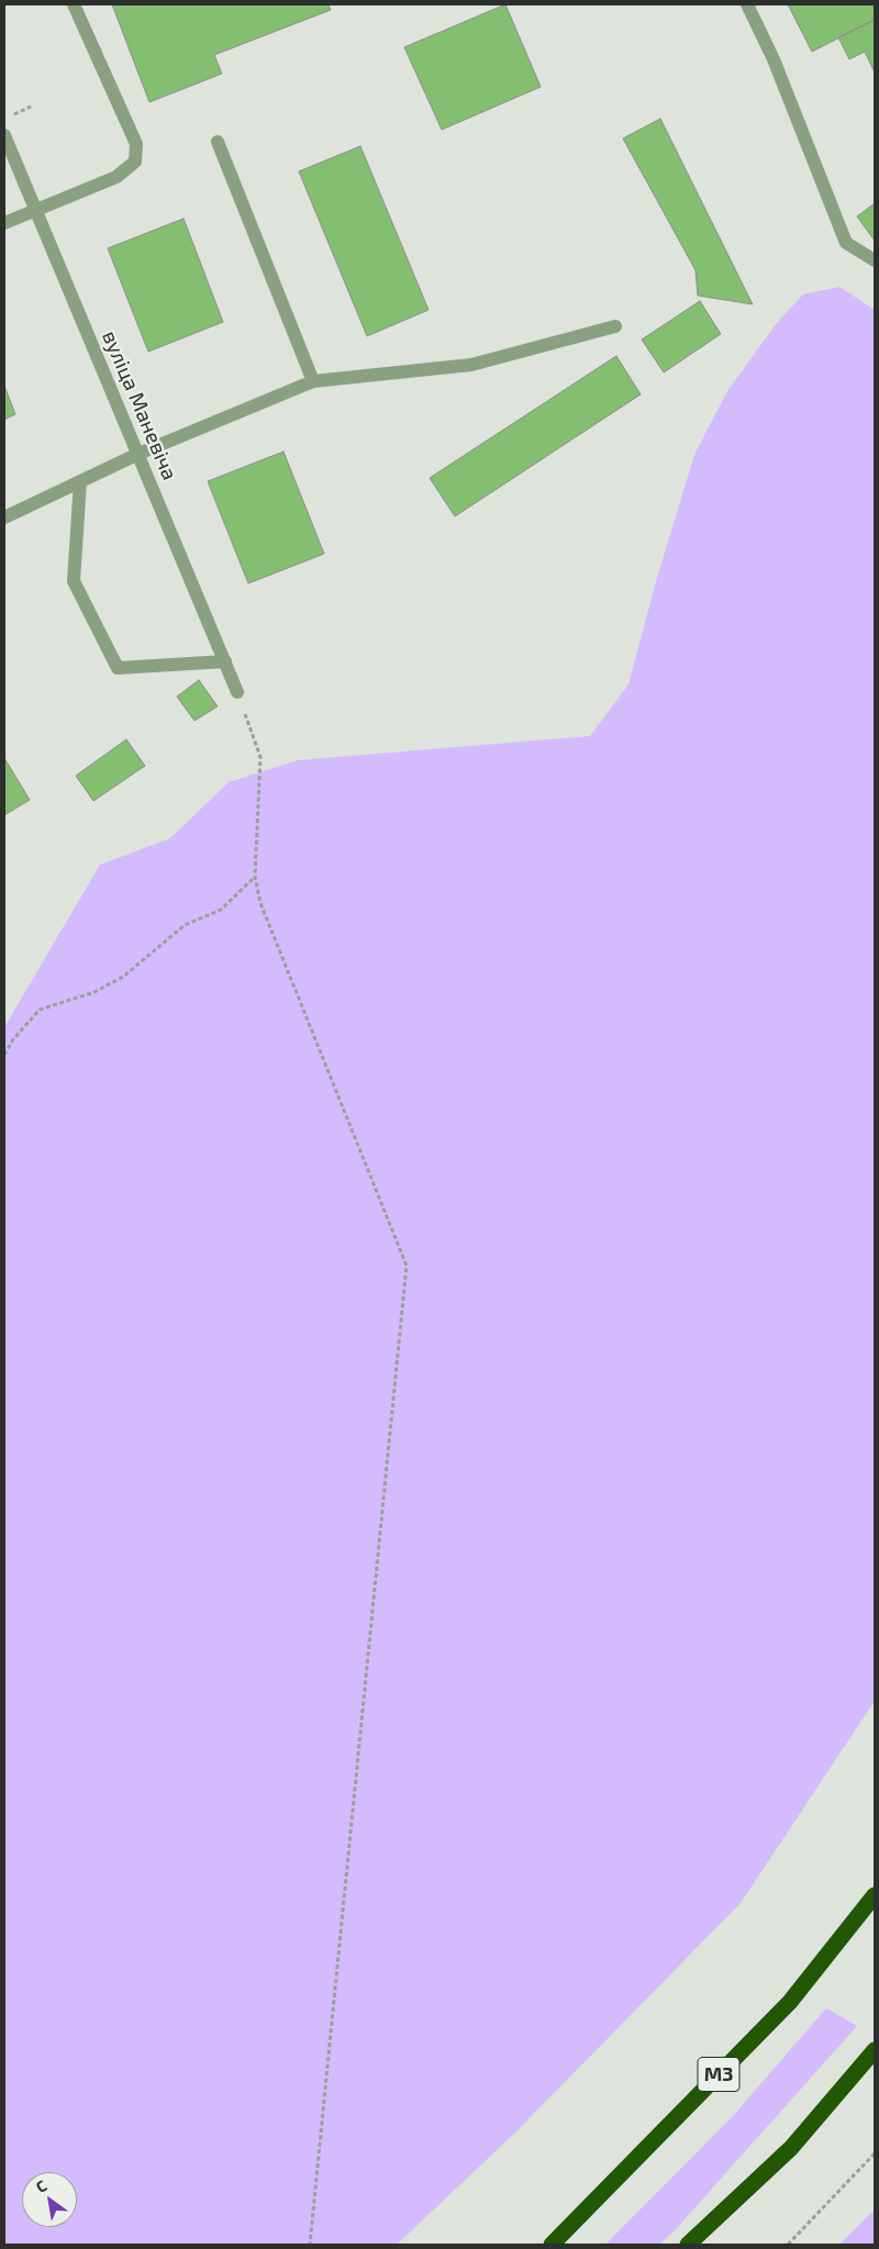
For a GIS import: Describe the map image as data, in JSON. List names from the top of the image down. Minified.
{"streets":{"highway":["М3"],"street":["вуліца Маневіча"]},"north":"top left"}
